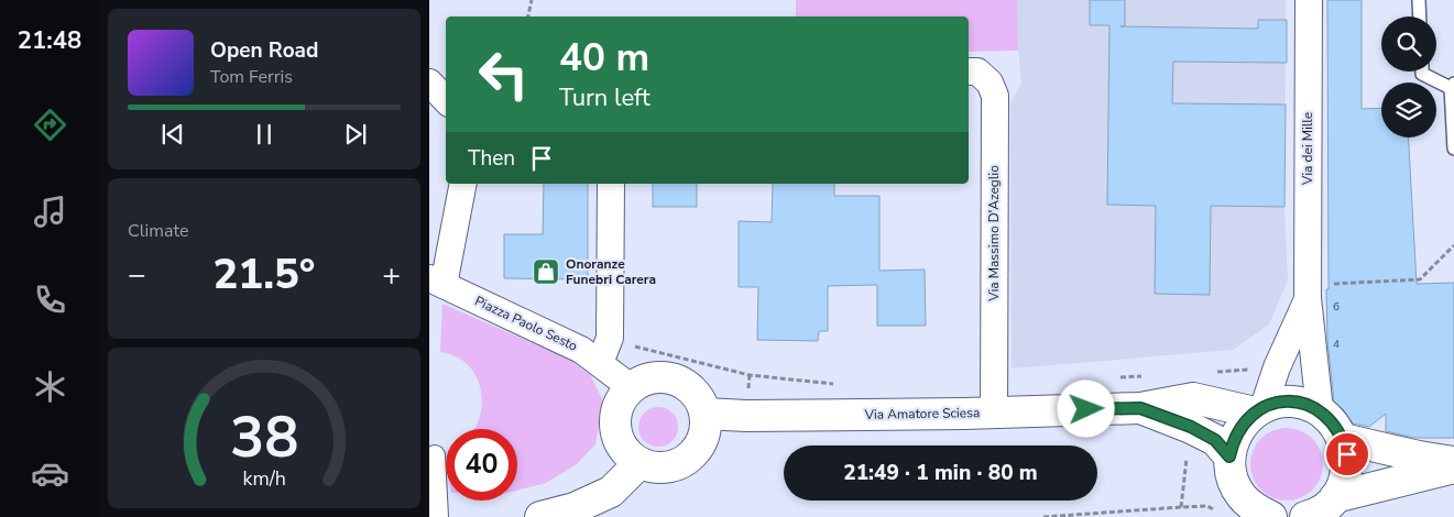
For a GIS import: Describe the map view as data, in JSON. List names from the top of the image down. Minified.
{"streets":{"street":["Via dei Mille","Via Massimo D'Azeglio","Piazza Paolo Sesto","Via Amatore Sciesa"]},"crossings":[["Via dei Mille","Via Amatore Sciesa"],["Via Massimo D'Azeglio","Via Amatore Sciesa"],["Piazza Paolo Sesto","Via Amatore Sciesa"]],"places":{"shop":["Onoranze Funebri Carera"]},"house_numbers":["6","4"],"page":{"tabs":"21:48","turn":["40 m","Turn left"],"song":["Open Road","Tom Ferris"],"then":"Then","tile":"Climate","heat":["−","21.5°","+"],"limit":"40","trip":"21:49 · 1 min · 80 m","gauge":["38","km/h"]}}
